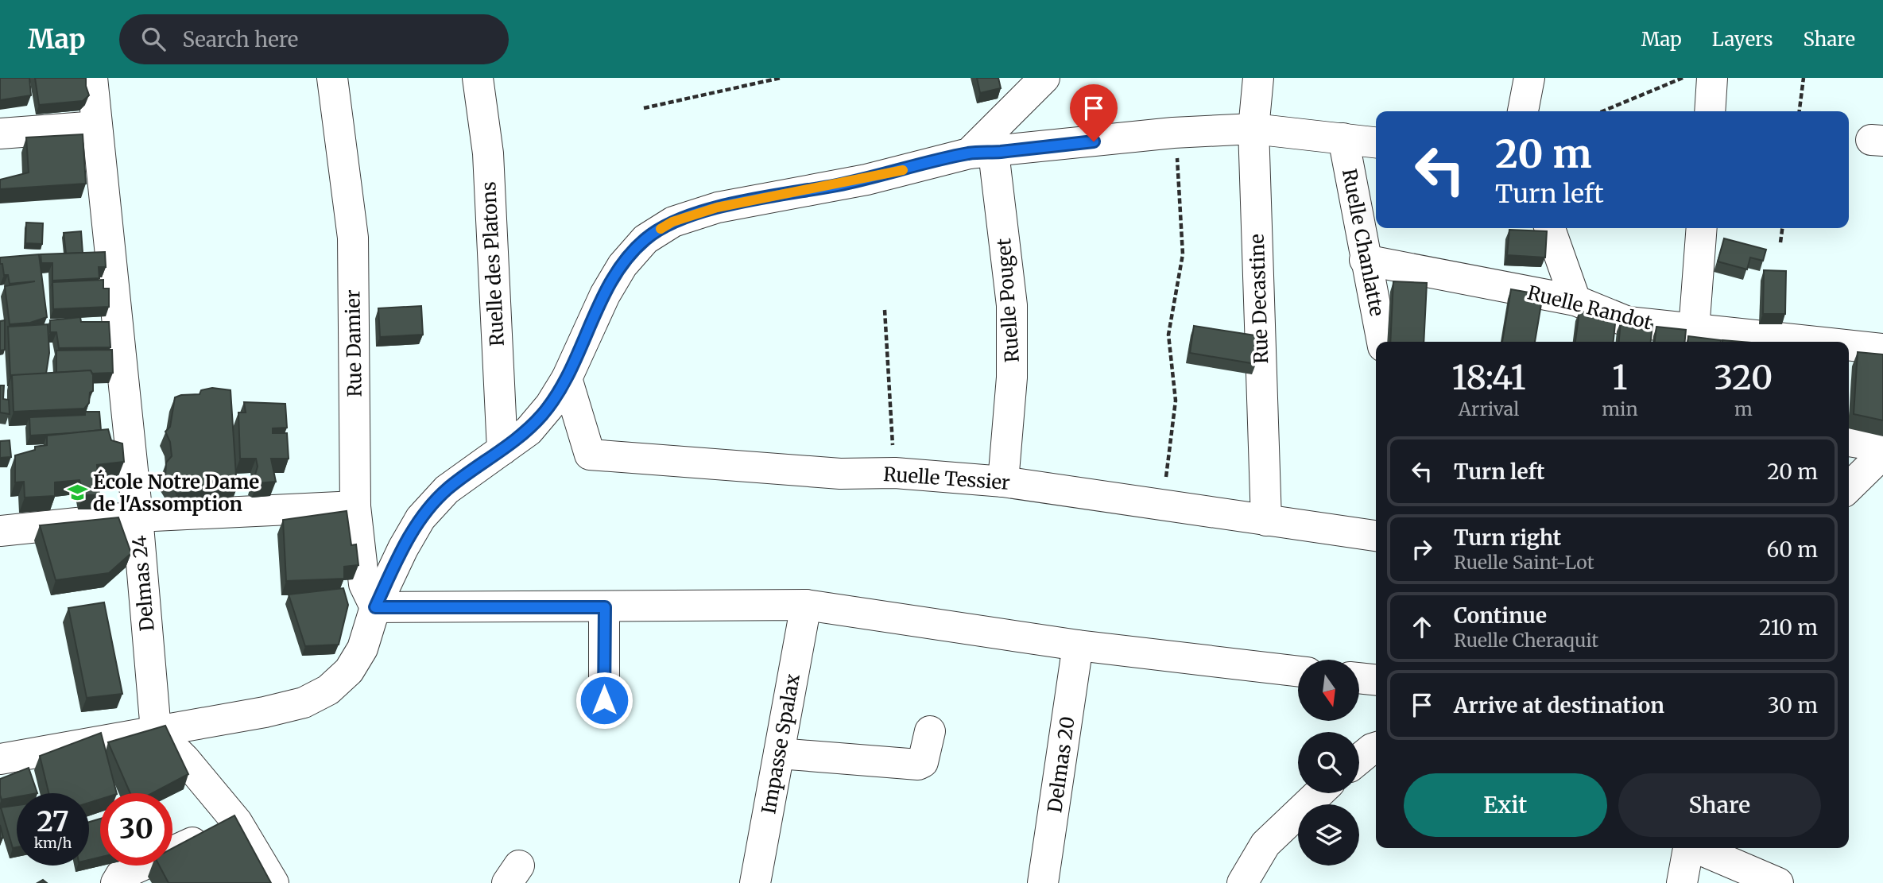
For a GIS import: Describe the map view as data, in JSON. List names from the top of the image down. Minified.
{"streets":{"street":["Ruelle Chanlatte","Ruelle des Platons","Rue Decastine","Ruelle Pouget","Ruelle Randot","Rue Damier","Ruelle Tessier","Delmas 24","Impasse Spalax","Delmas 20"]},"crossings":[["Ruelle Chanlatte","Ruelle Randot"],["Rue Decastine","Ruelle Tessier"],["Ruelle Pouget","Ruelle Tessier"]],"places":{"school or university":["École Notre Dame de l'Assomption"]},"north":"bottom","page":{"header":"Map","search":"Search here","nav":["Map","Layers","Share"],"turn":["20 m","Turn left"],"eta":["18:41","Arrival","1","min","320","m"],"list":[{"name":"Turn left","value":"20 m"},{"name":"Turn right","note":"Ruelle Saint-Lot","value":"60 m"},{"name":"Continue","note":"Ruelle Cheraquit","value":"210 m"},{"name":"Arrive at destination","value":"30 m"}],"buttons":["Exit","Share"],"speed":"27 km/h","limit":"30"}}
